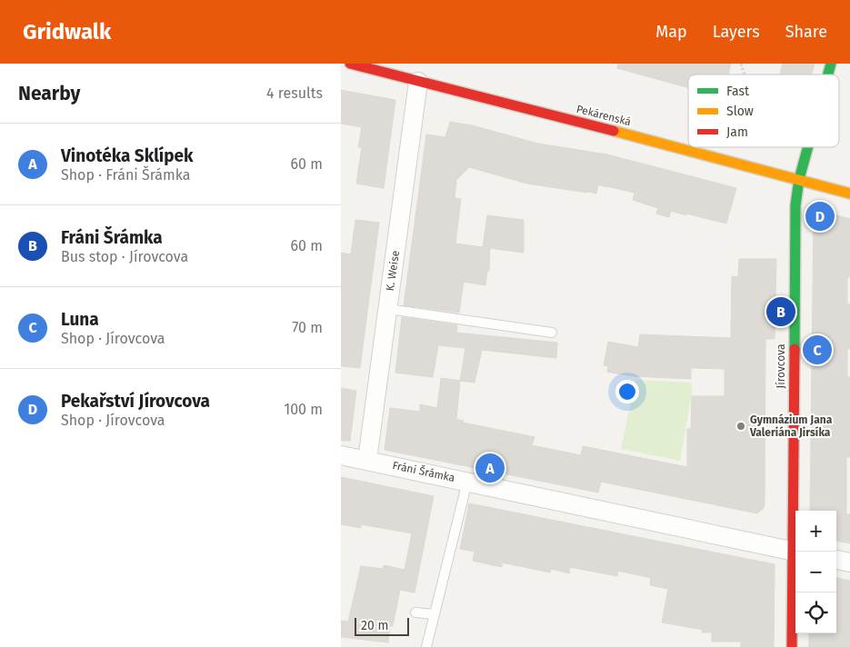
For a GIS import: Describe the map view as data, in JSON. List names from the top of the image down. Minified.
{"streets":{"street":["Pekárenská","K. Weise","Jírovcova","Fráni Šrámka"]},"crossings":[["Pekárenská","K. Weise"],["Pekárenská","Jírovcova"],["K. Weise","Fráni Šrámka"],["Jírovcova","Fráni Šrámka"]],"places":["Gymnázium Jana Valeriána Jirsíka"],"legend":["Fast","Slow","Jam"],"scale_bar":"20 m","page":{"header":"Gridwalk","nav":["Map","Layers","Share"],"heading":["Nearby","4 results"],"list":[{"mark":"A","name":"Vinotéka Sklípek","note":"Shop · Fráni Šrámka","value":"60 m"},{"mark":"B","name":"Fráni Šrámka","note":"Bus stop · Jírovcova","value":"60 m"},{"mark":"C","name":"Luna","note":"Shop · Jírovcova","value":"70 m"},{"mark":"D","name":"Pekařství Jírovcova","note":"Shop · Jírovcova","value":"100 m"}],"pins":["D","B","C","A"],"map_buttons":["+","−"],"scale":"20 m"}}
